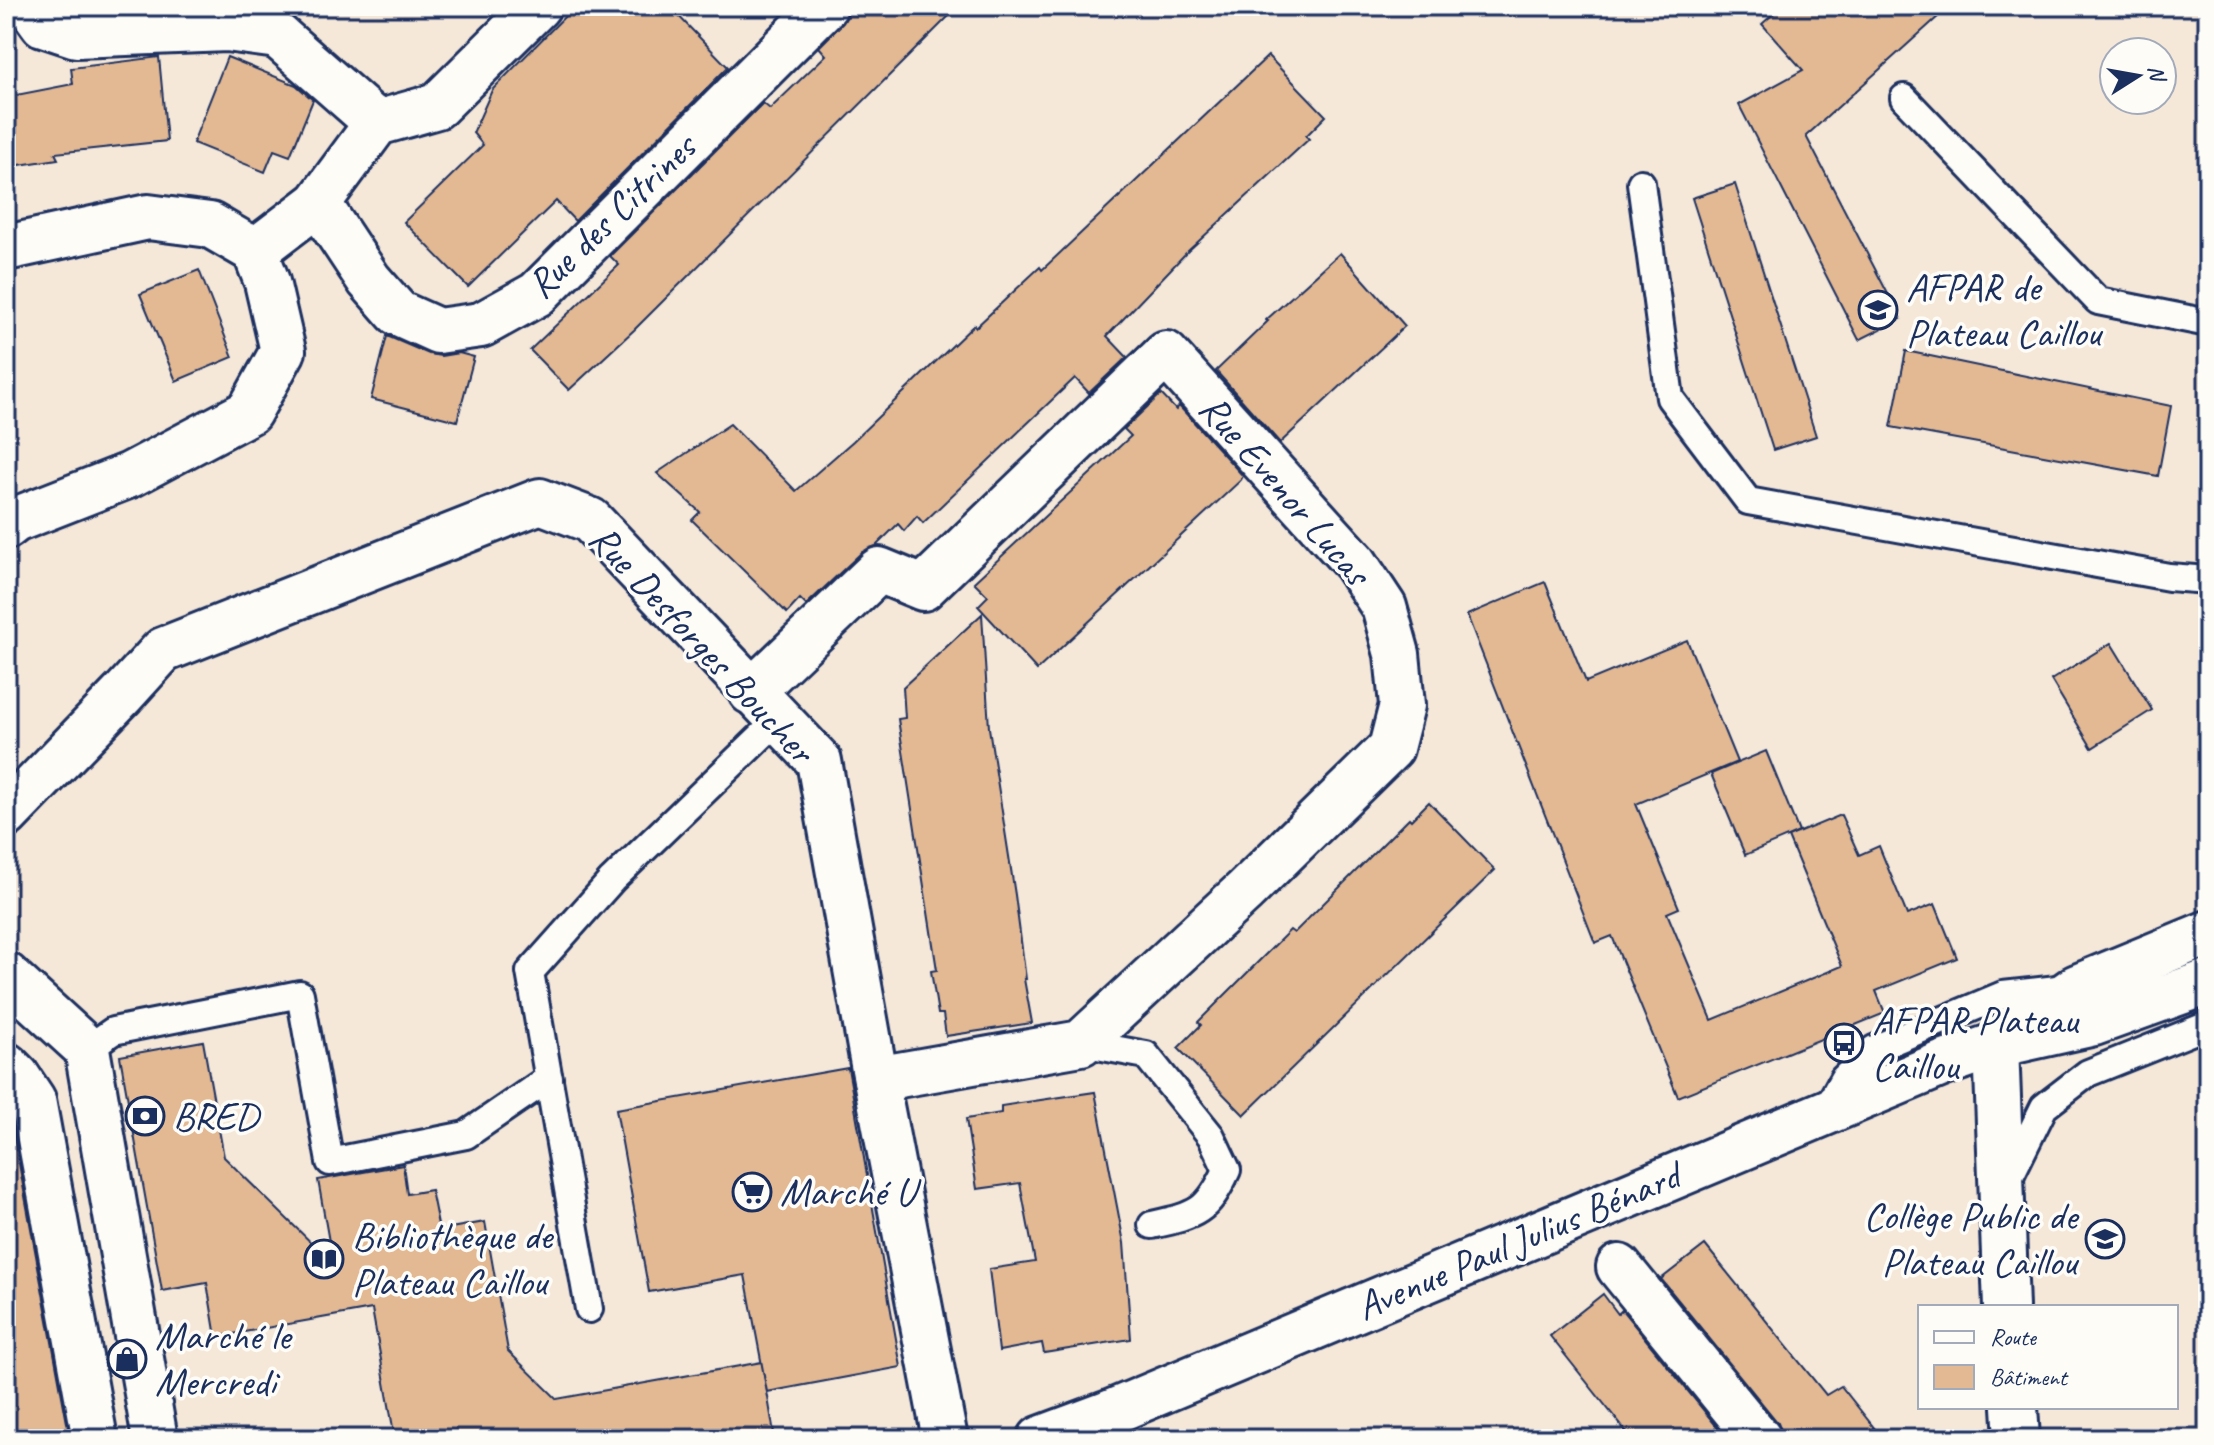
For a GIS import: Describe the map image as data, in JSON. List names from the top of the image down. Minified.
{"streets":{"street":["Rue des Citrines","Rue Evenor Lucas","Rue Desforges Boucher","Avenue Paul Julius Bénard"]},"crossings":[["Rue Evenor Lucas","Rue Desforges Boucher"]],"places":{"school or university":["AFPAR de Plateau Caillou","Collège Public de Plateau Caillou"],"bus stop":["AFPAR Plateau Caillou"],"bank":["BRED"],"supermarket":["Marché U"],"library":["Bibliothèque de Plateau Caillou"],"shop":["Marché le Mercredi"]},"legend":["Route","Bâtiment"],"north":"right"}
